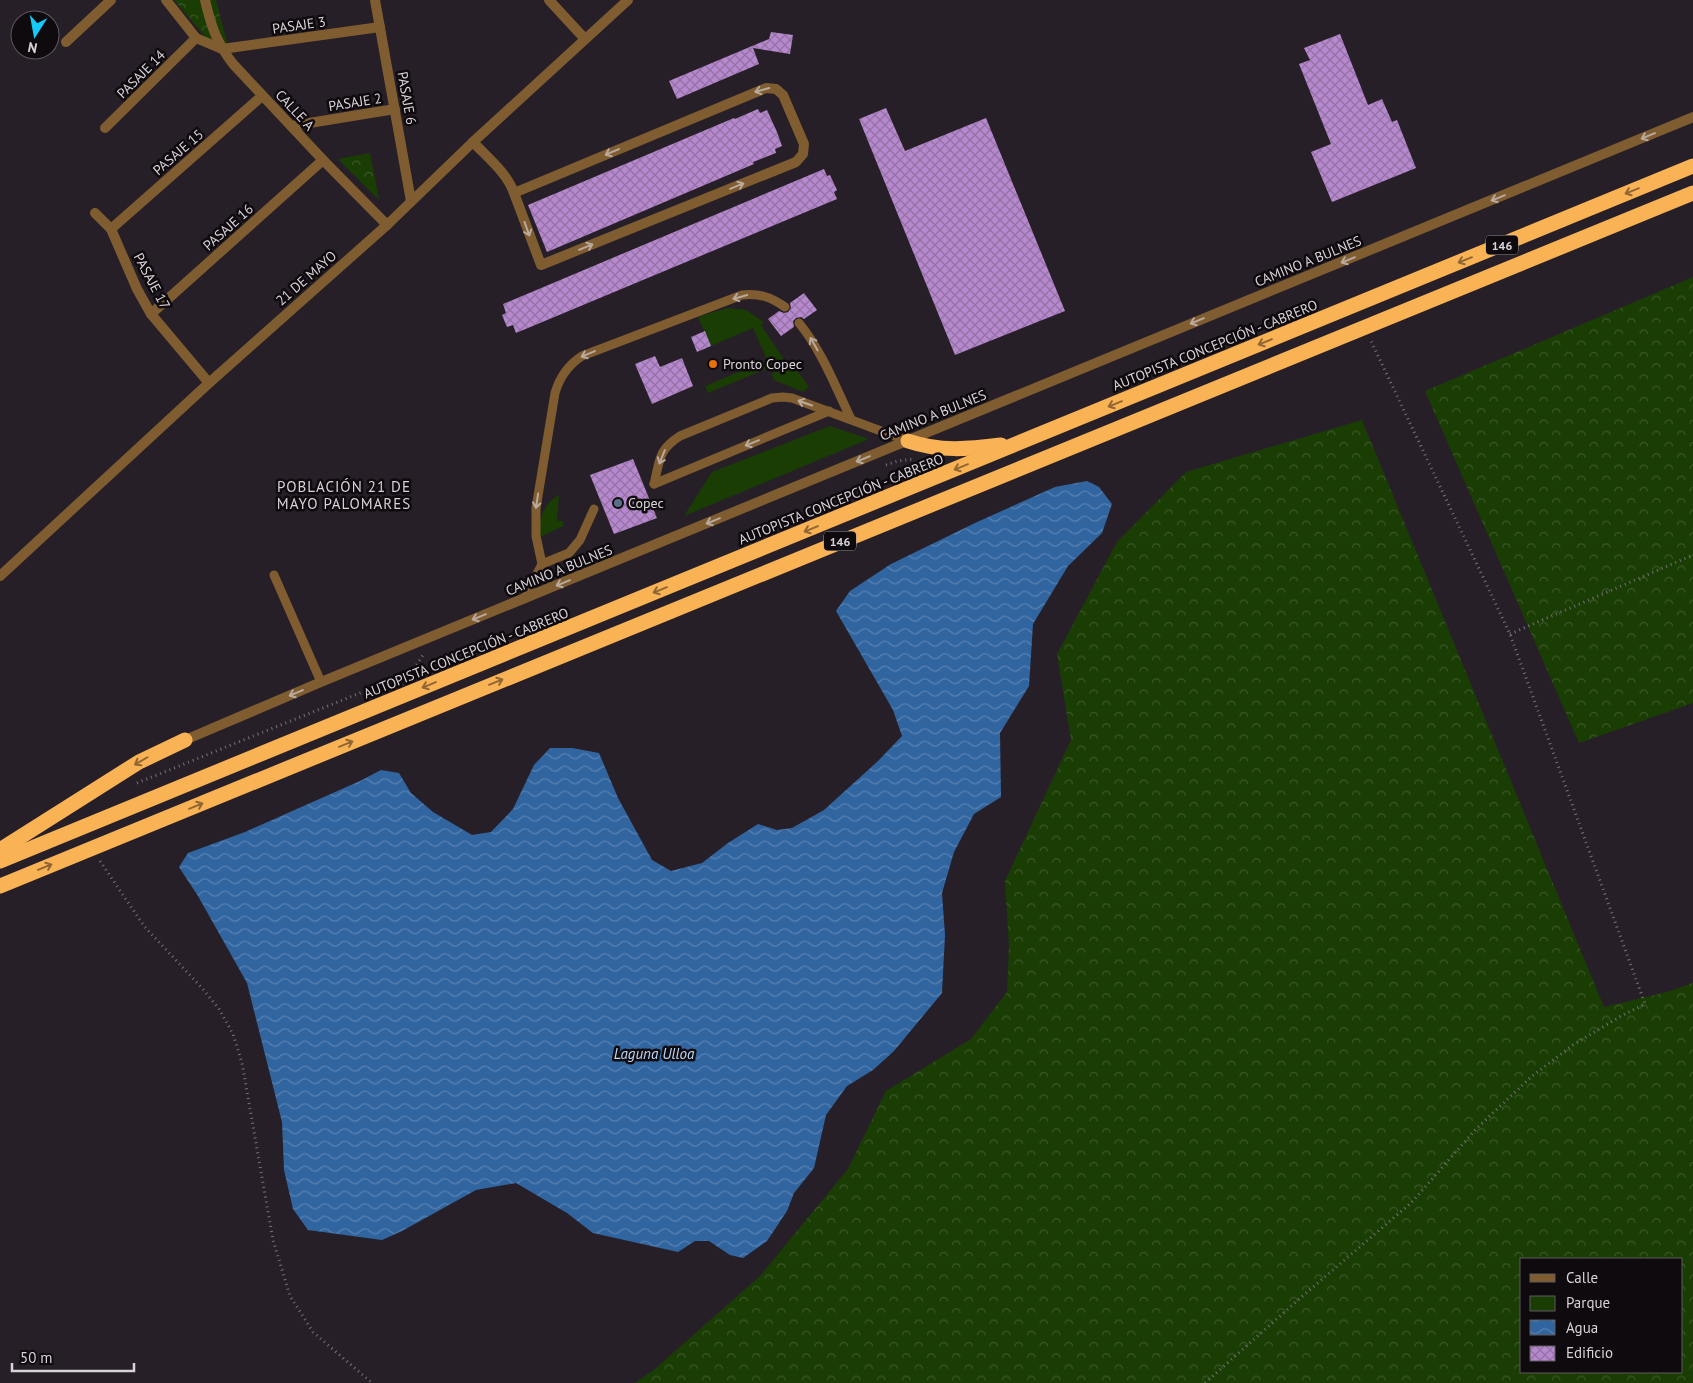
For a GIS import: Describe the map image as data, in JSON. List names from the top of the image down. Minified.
{"streets":{"highway":["146","AUTOPISTA CONCEPCIÓN - CABRERO"],"street":["PASAJE 3","PASAJE 14","PASAJE 6","PASAJE 2","CALLE A","PASAJE 15","PASAJE 16","CAMINO A BULNES","21 DE MAYO","PASAJE 17"]},"crossings":[["PASAJE 3","PASAJE 6"],["PASAJE 3","CALLE A"],["PASAJE 6","PASAJE 2"],["PASAJE 6","21 DE MAYO"],["PASAJE 2","CALLE A"],["CALLE A","PASAJE 15"],["CALLE A","PASAJE 16"],["CALLE A","21 DE MAYO"],["PASAJE 15","PASAJE 17"],["PASAJE 16","PASAJE 17"],["21 DE MAYO","PASAJE 17"]],"one_way":["CAMINO A BULNES"],"districts":["POBLACIÓN 21 DE MAYO PALOMARES"],"water":["Laguna Ulloa"],"places":["Pronto Copec","Copec"],"legend":["Calle","Parque","Agua","Edificio"],"scale_bar":"50 m","north":"bottom"}
